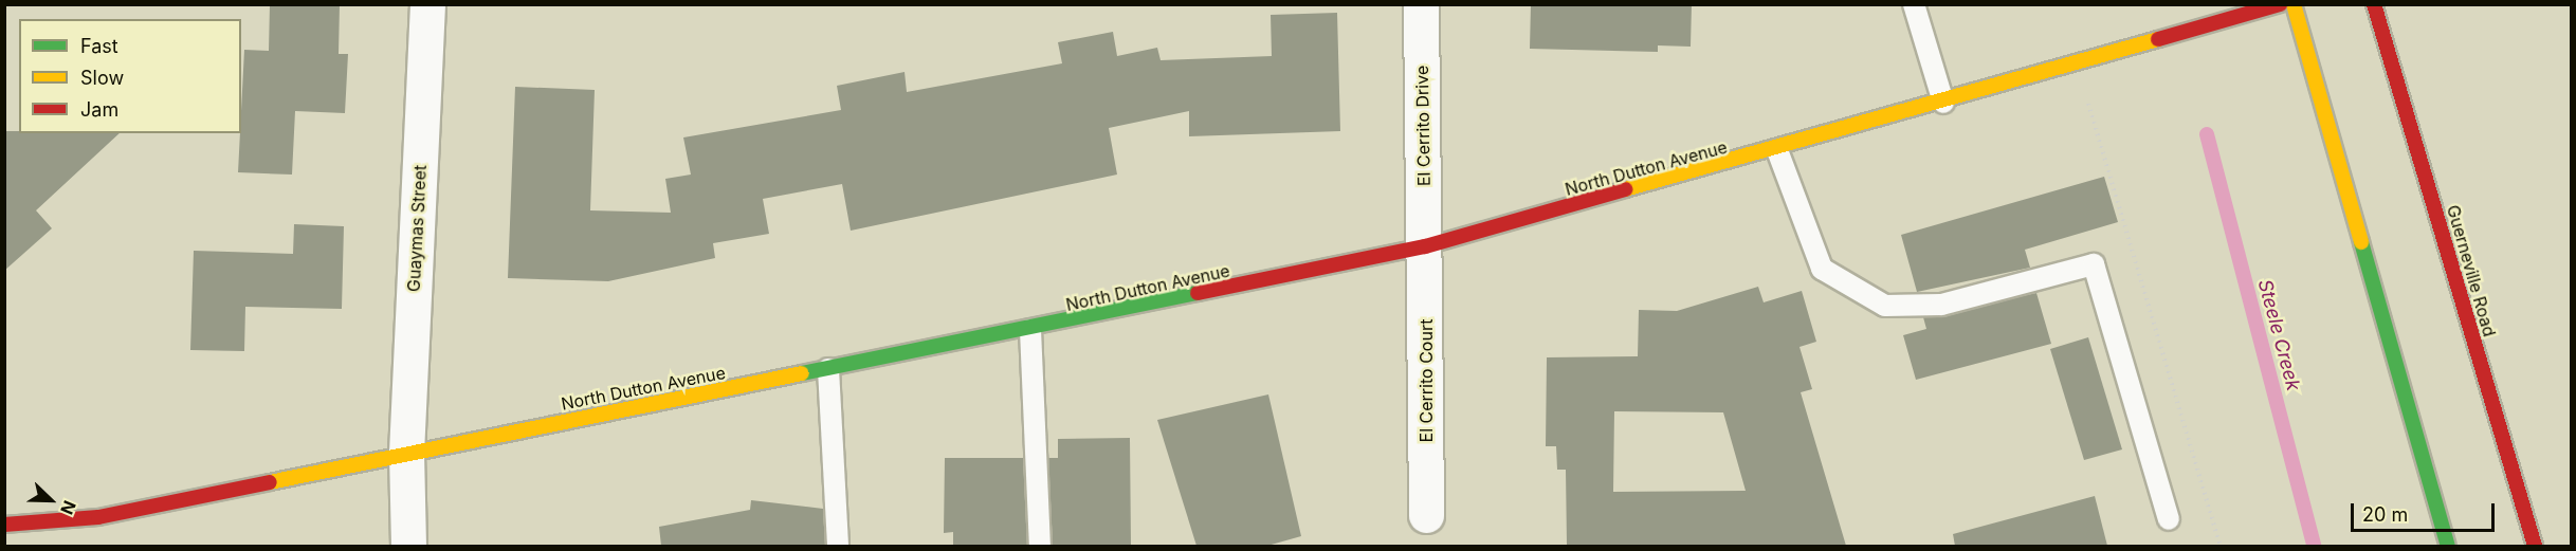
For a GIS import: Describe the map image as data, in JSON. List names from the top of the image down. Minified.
{"streets":{"main road":["North Dutton Avenue","Guerneville Road"],"street":["El Cerrito Drive","Guaymas Street","El Cerrito Court"]},"crossings":[["El Cerrito Drive","North Dutton Avenue"],["El Cerrito Drive","El Cerrito Court"],["North Dutton Avenue","Guaymas Street"],["North Dutton Avenue","El Cerrito Court"]],"water":["Steele Creek"],"legend":["Fast","Slow","Jam"],"scale_bar":"20 m","north":"bottom right"}
